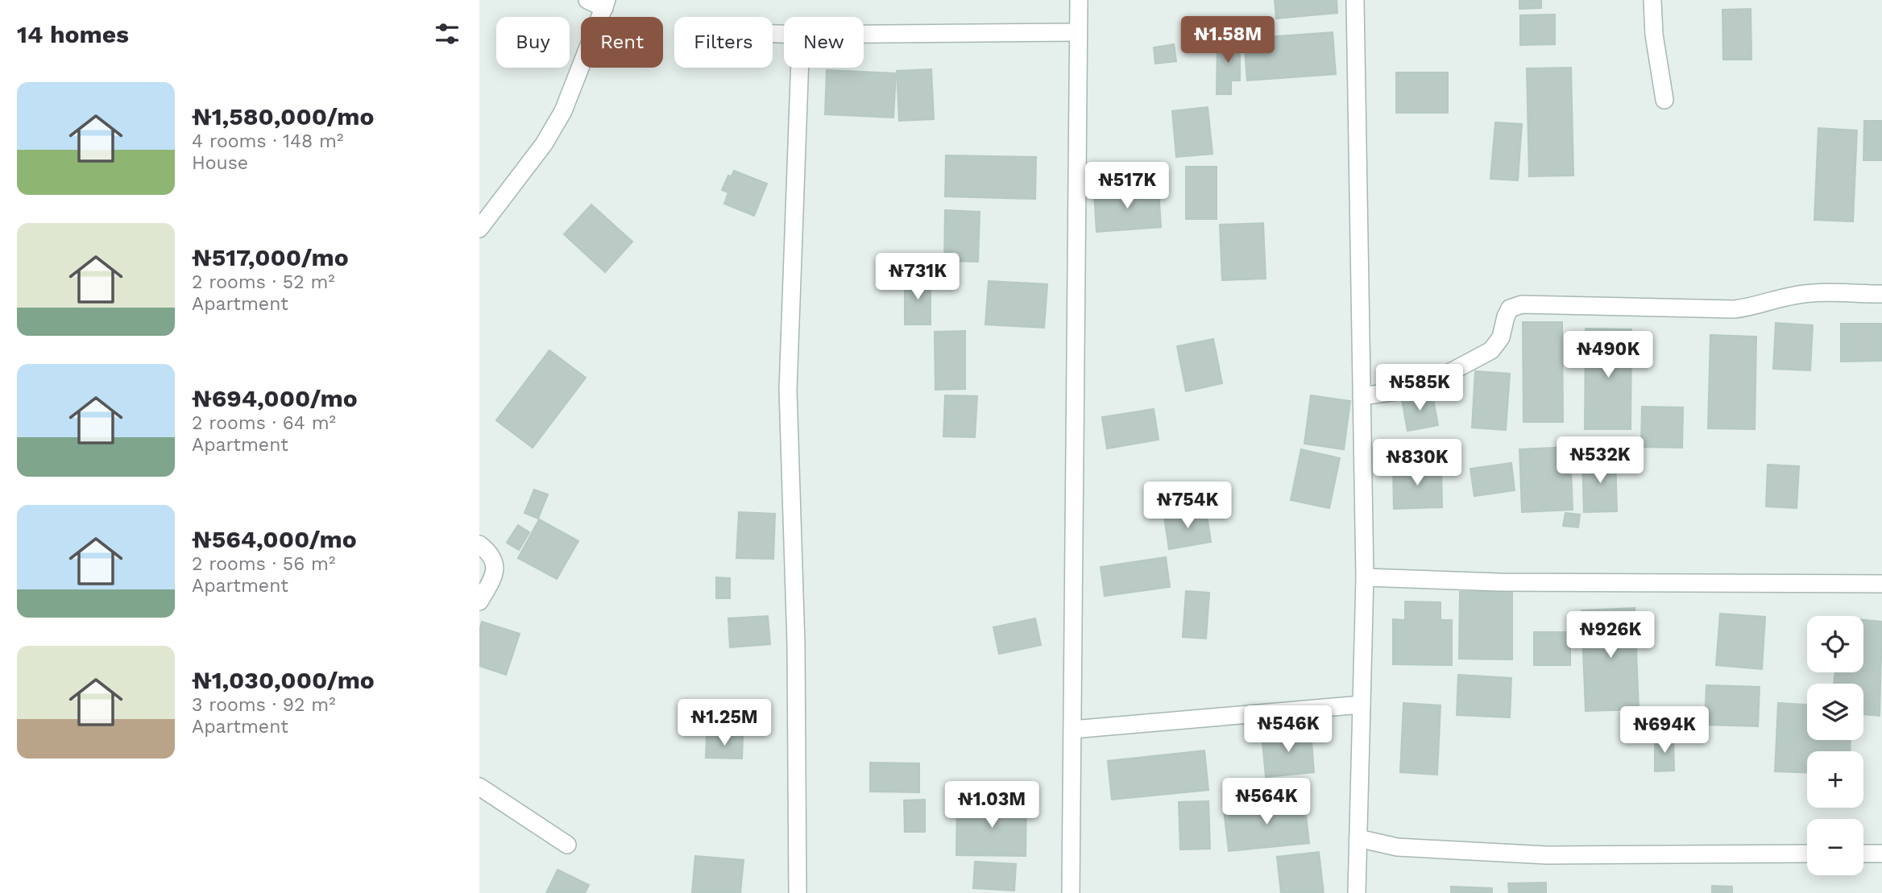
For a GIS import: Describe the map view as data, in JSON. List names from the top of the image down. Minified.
{"page":{"heading":"14 homes","price":["₦1.58M","₦517K","₦731K","₦490K","₦585K","₦532K","₦830K","₦754K","₦926K","₦1.25M","₦546K","₦694K","₦564K","₦1.03M"],"chip":["Buy","Rent","Filters","New"],"list":[{"name":"₦1,580,000/mo","note":"4 rooms · 148 m² · House"},{"name":"₦517,000/mo","note":"2 rooms · 52 m² · Apartment"},{"name":"₦694,000/mo","note":"2 rooms · 64 m² · Apartment"},{"name":"₦564,000/mo","note":"2 rooms · 56 m² · Apartment"},{"name":"₦1,030,000/mo","note":"3 rooms · 92 m² · Apartment"}],"map_buttons":["+","−"]}}
